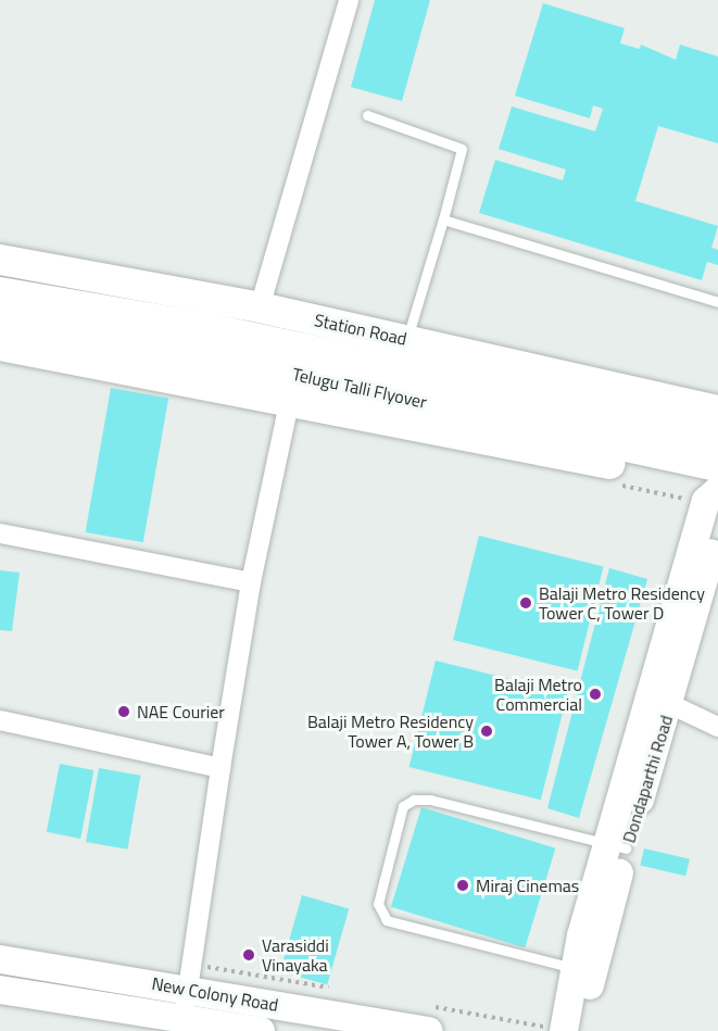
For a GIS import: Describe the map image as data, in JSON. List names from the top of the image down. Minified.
{"streets":{"main road":["Station Road","Telugu Talli Flyover","Dondaparthi Road","New Colony Road"]},"places":["Balaji Metro Residency Tower C, Tower D","Balaji Metro Commercial","NAE Courier","Balaji Metro Residency Tower A, Tower B","Miraj Cinemas","Varasiddi Vinayaka"]}
